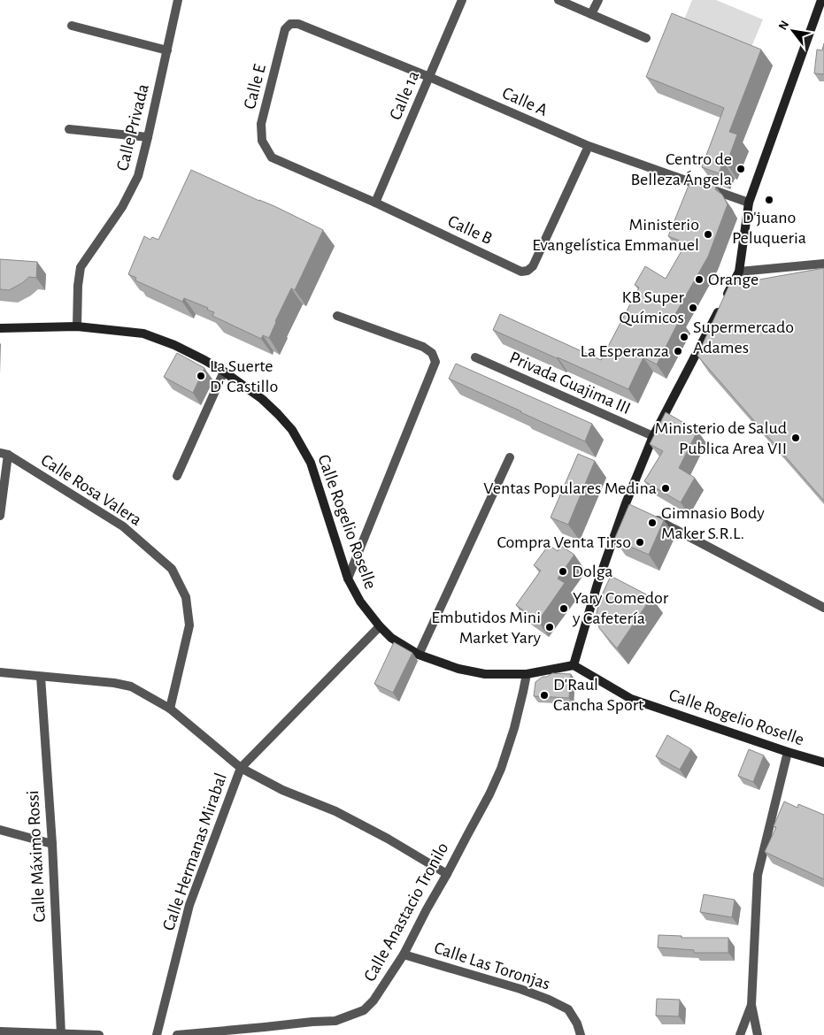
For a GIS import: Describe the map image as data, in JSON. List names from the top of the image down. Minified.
{"streets":{"street":["Calle E","Calle 1a","Calle A","Calle Privada","Calle B","Privada Guajima III","Calle Rosa Valera","Calle Rogelio Roselle","Calle Hermanas Mirabal","Calle Máximo Rossi","Calle Anastacio Tronilo","Calle Las Toronjas"]},"crossings":[["Calle E","Calle A"],["Calle E","Calle B"],["Calle 1a","Calle A"],["Calle 1a","Calle B"],["Calle A","Calle B"],["Calle Privada","Calle Rogelio Roselle"],["Calle Rogelio Roselle","Calle Hermanas Mirabal"],["Calle Rogelio Roselle","Calle Anastacio Tronilo"],["Calle Anastacio Tronilo","Calle Las Toronjas"]],"places":["Centro de Belleza Ángela","D'juano Peluqueria","Ministerio Evangelística Emmanuel","Orange","KB Super Químicos","Supermercado Adames","La Esperanza","La Suerte D' Castillo","Ministerio de Salud Publica Area VII","Ventas Populares Medina","Gimnasio Body Maker S.R.L.","Compra Venta Tirso","Dolga","Yary Comedor y Cafetería","Embutidos Mini Market Yary","D'Raul Cancha Sport"],"north":"top left"}
